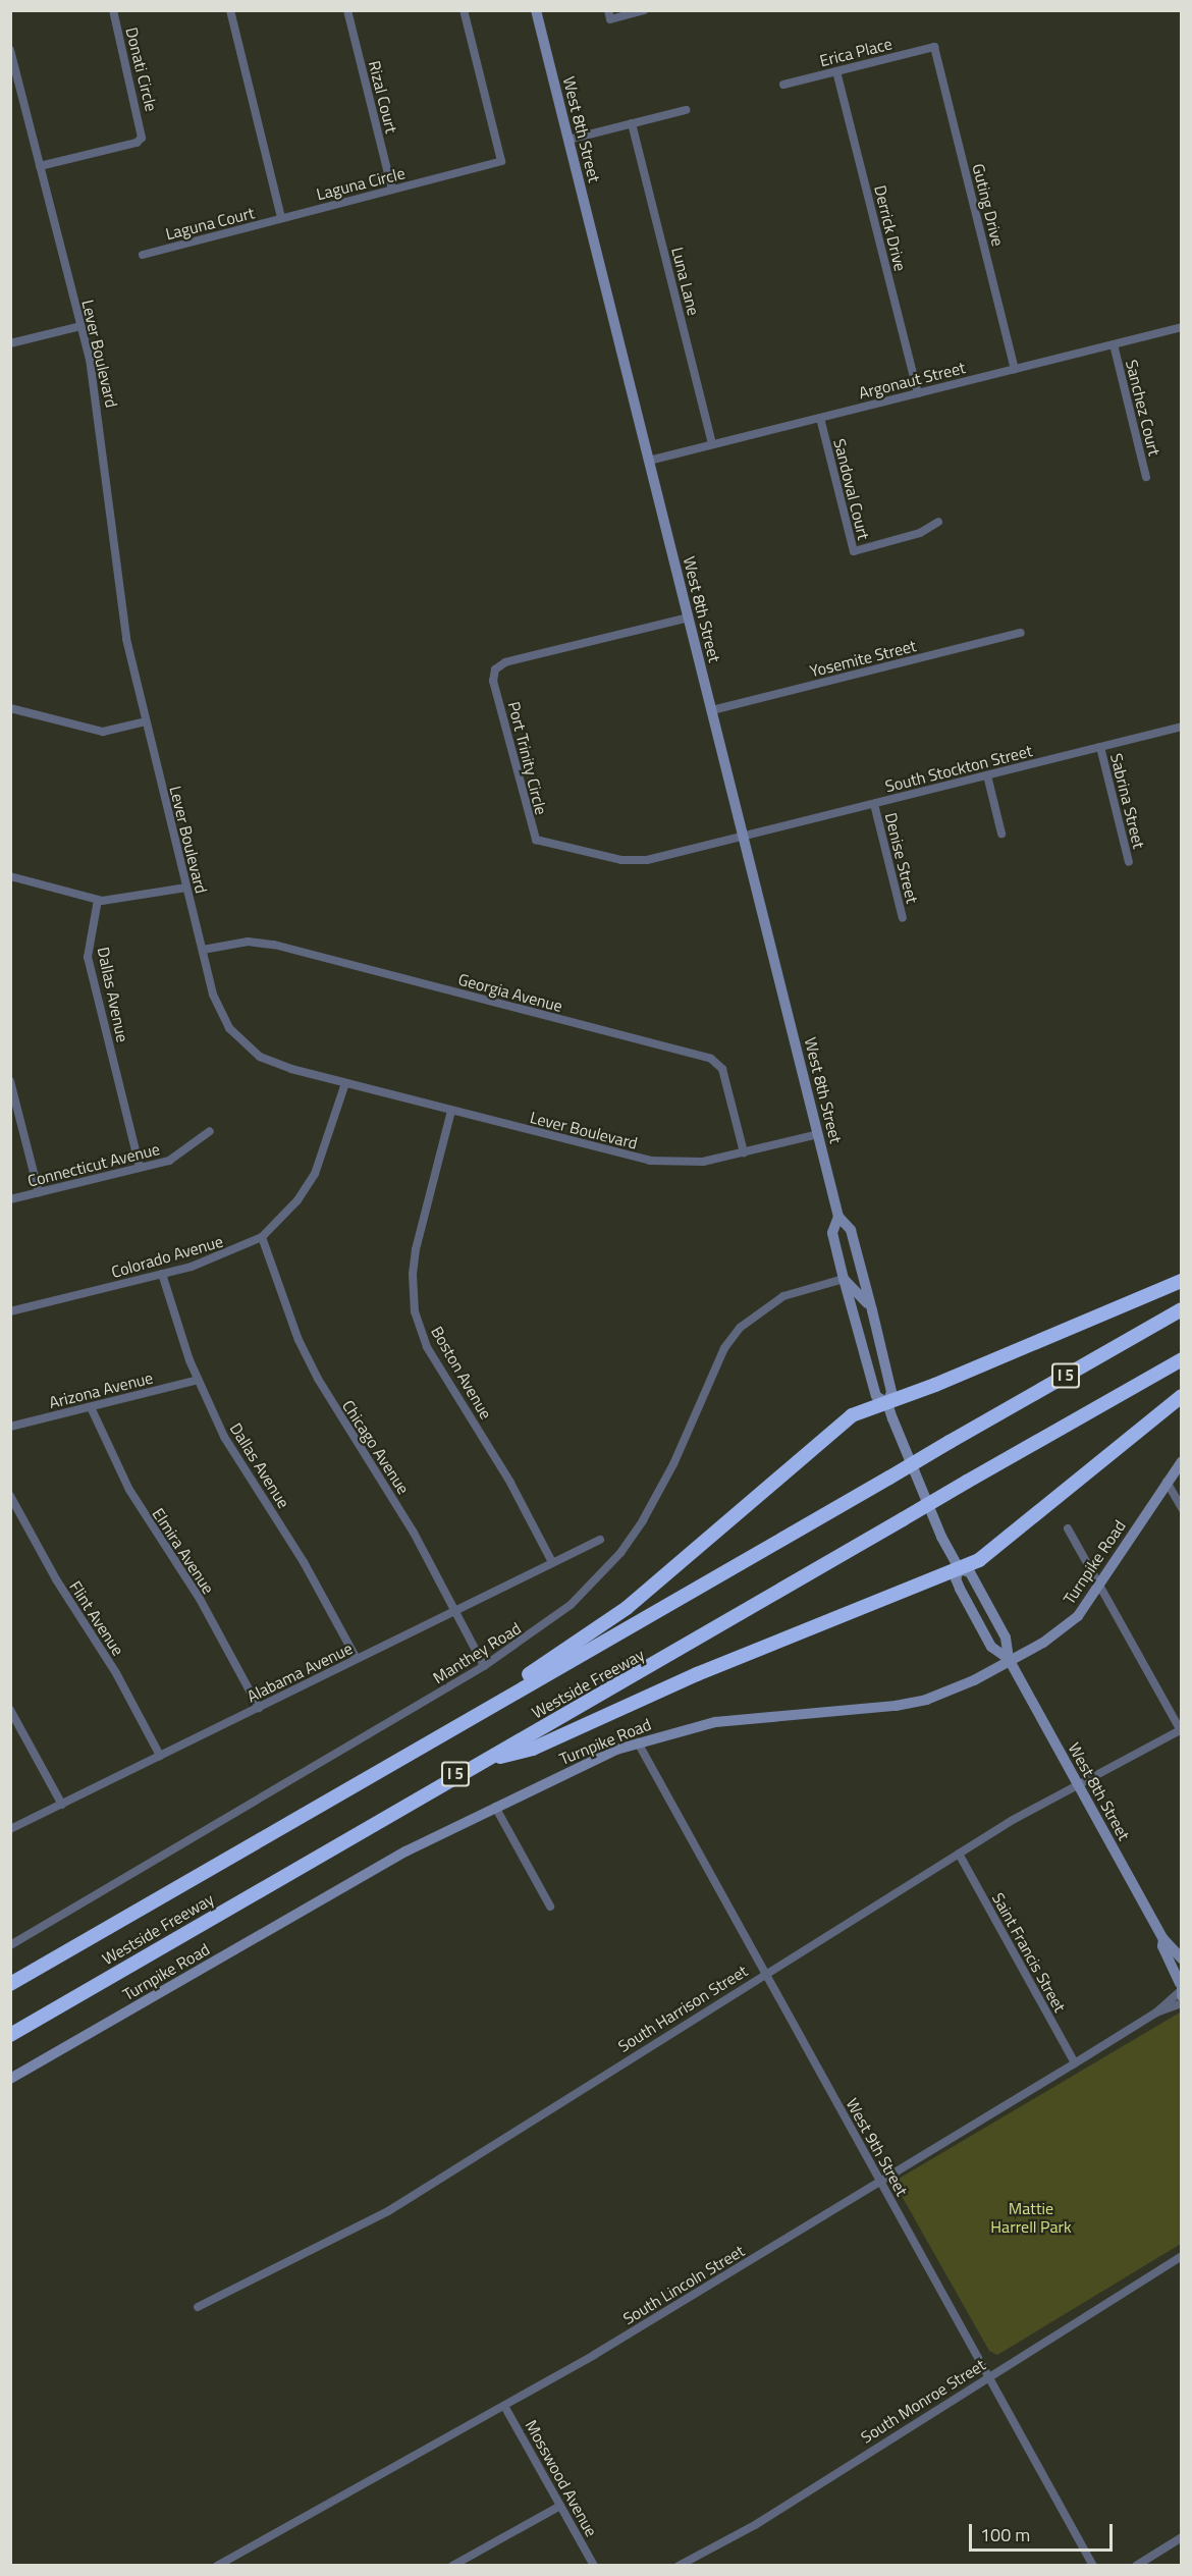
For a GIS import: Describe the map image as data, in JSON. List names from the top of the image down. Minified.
{"streets":{"highway":["I 5","Westside Freeway"],"street":["Erica Place","Donati Circle","Rizal Court","West 8th Street","Laguna Circle","Guting Drive","Laguna Court","Derrick Drive","Luna Lane","Lever Boulevard","Argonaut Street","Sanchez Court","Sandoval Court","Yosemite Street","Port Trinity Circle","South Stockton Street","Sabrina Street","Denise Street","Georgia Avenue","Dallas Avenue","Connecticut Avenue","Colorado Avenue","Boston Avenue","Arizona Avenue","Chicago Avenue","Elmira Avenue","Turnpike Road","Flint Avenue","Manthey Road","Alabama Avenue","Saint Francis Street","South Harrison Street","West 9th Street","South Lincoln Street","South Monroe Street","Mosswood Avenue"]},"crossings":[["Erica Place","Guting Drive"],["Erica Place","Derrick Drive"],["Donati Circle","Lever Boulevard"],["Rizal Court","Laguna Circle"],["West 8th Street","Lever Boulevard"],["West 8th Street","Argonaut Street"],["West 8th Street","Yosemite Street"],["West 8th Street","Port Trinity Circle"],["West 8th Street","South Stockton Street"],["West 8th Street","Turnpike Road"],["West 8th Street","Manthey Road"],["West 8th Street","South Harrison Street"],["West 8th Street","South Lincoln Street"],["Laguna Circle","Laguna Court"],["Guting Drive","Argonaut Street"],["Derrick Drive","Argonaut Street"],["Luna Lane","Argonaut Street"],["Lever Boulevard","Georgia Avenue"],["Lever Boulevard","Colorado Avenue"],["Lever Boulevard","Boston Avenue"],["Argonaut Street","Sanchez Court"],["Argonaut Street","Sandoval Court"],["Port Trinity Circle","South Stockton Street"],["South Stockton Street","Sabrina Street"],["South Stockton Street","Denise Street"],["Dallas Avenue","Connecticut Avenue"],["Dallas Avenue","Colorado Avenue"],["Dallas Avenue","Arizona Avenue"],["Dallas Avenue","Alabama Avenue"],["Colorado Avenue","Chicago Avenue"],["Boston Avenue","Alabama Avenue"],["Arizona Avenue","Elmira Avenue"],["Chicago Avenue","Manthey Road"],["Chicago Avenue","Alabama Avenue"],["Elmira Avenue","Alabama Avenue"],["Turnpike Road","West 9th Street"],["Flint Avenue","Alabama Avenue"],["Saint Francis Street","South Harrison Street"],["Saint Francis Street","South Lincoln Street"],["South Harrison Street","West 9th Street"],["West 9th Street","South Lincoln Street"],["West 9th Street","South Monroe Street"],["South Lincoln Street","Mosswood Avenue"]],"parks":["Mattie Harrell Park"],"scale_bar":"100 m"}
